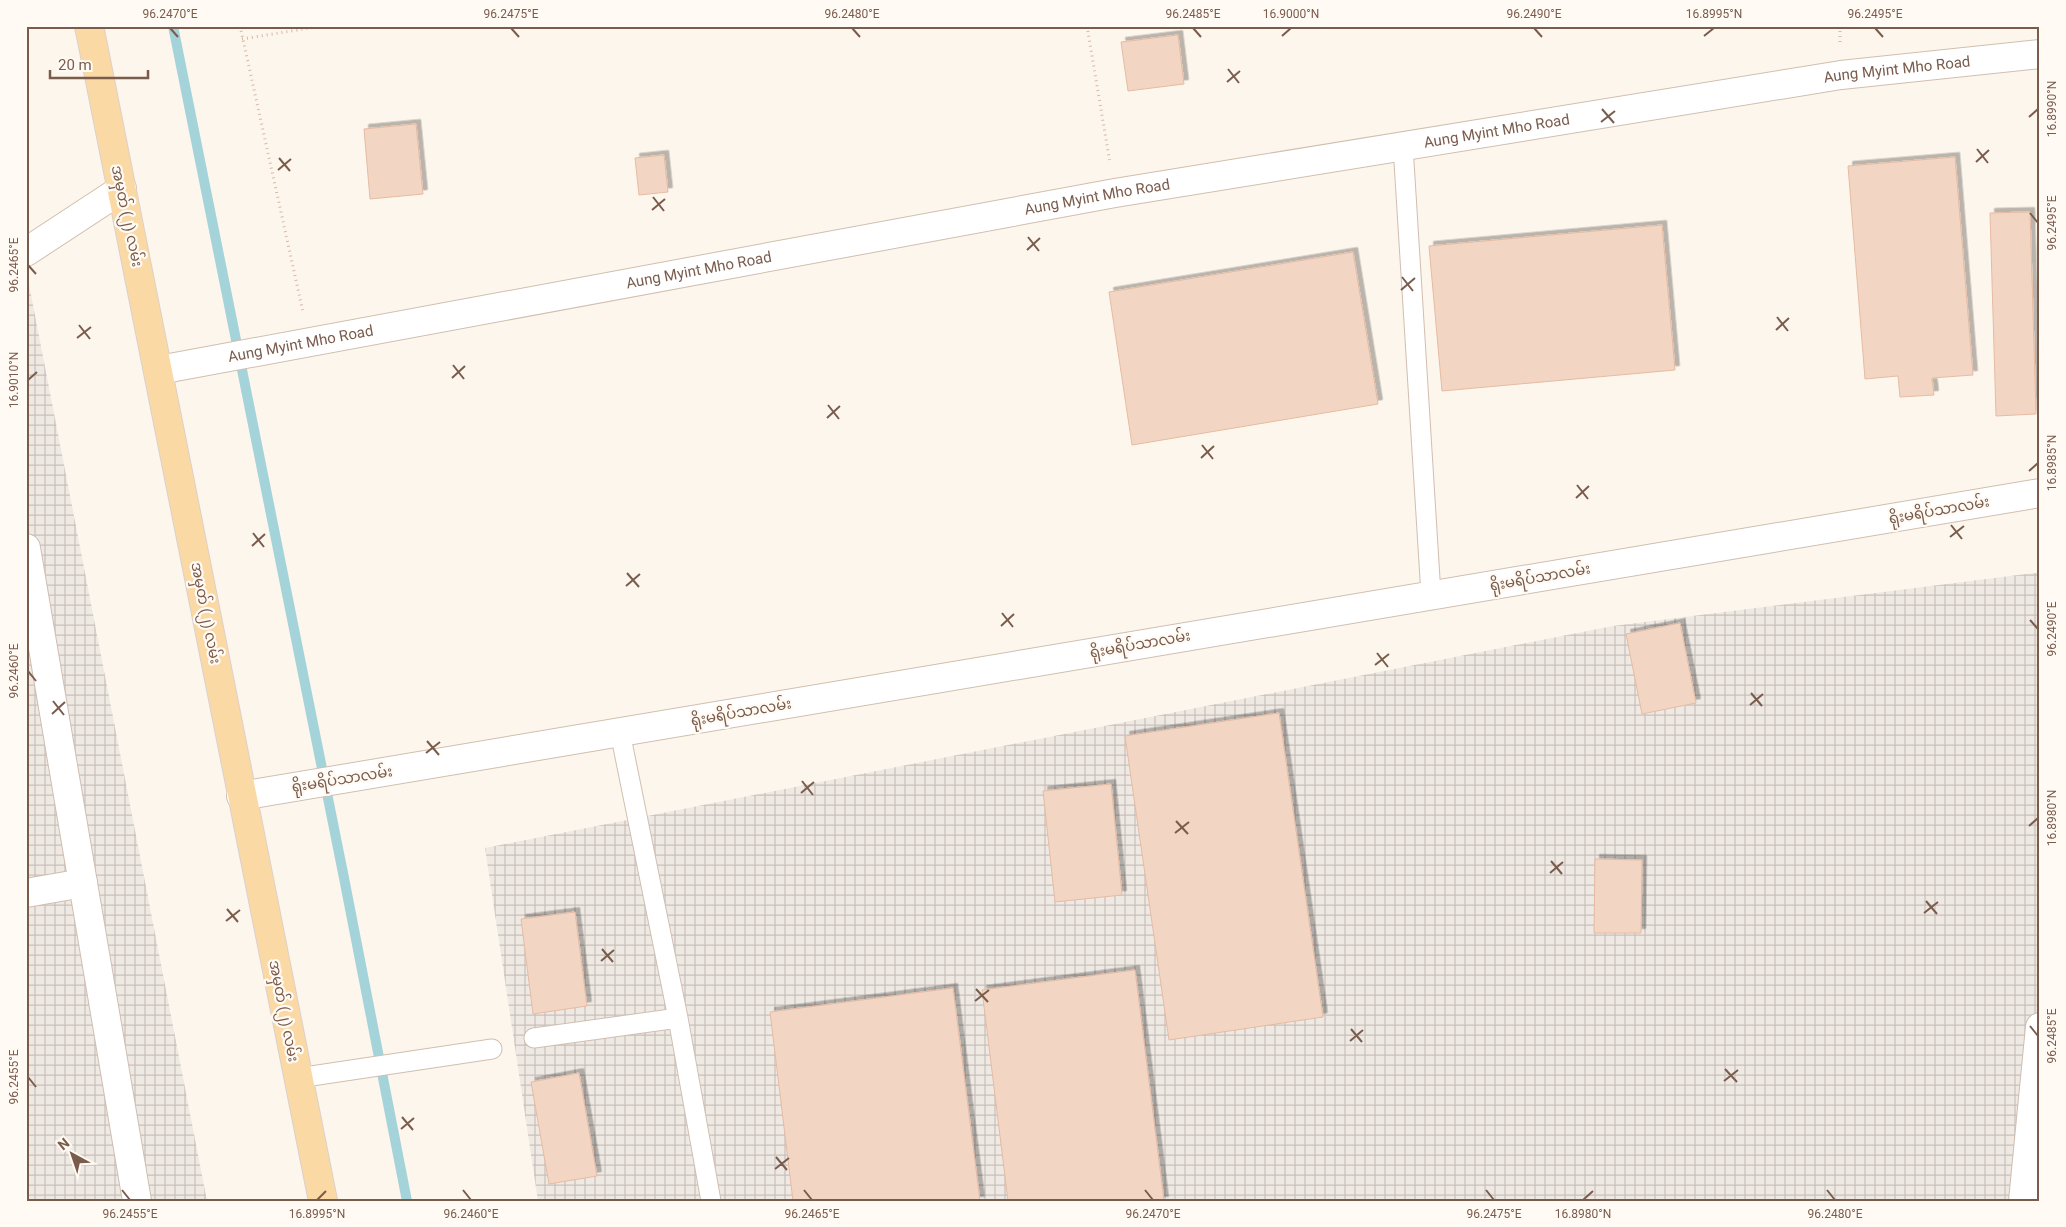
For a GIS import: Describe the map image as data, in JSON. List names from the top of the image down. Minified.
{"streets":{"main road":["အမှတ် (၂) လမ်း"],"street":["Aung Myint Mho Road","ရိုးမရိပ်သာလမ်း"]},"crossings":[["Aung Myint Mho Road","အမှတ် (၂) လမ်း"],["အမှတ် (၂) လမ်း","ရိုးမရိပ်သာလမ်း"]],"scale_bar":"20 m","north":"top left","coordinates":["96.2470°E","96.2475°E","96.2480°E","96.2485°E","16.9000°N","96.2490°E","16.8995°N","96.2495°E","16.8990°N","96.2465°E","16.9010°N","16.8985°N","96.2460°E","16.8980°N","96.2455°E"]}
